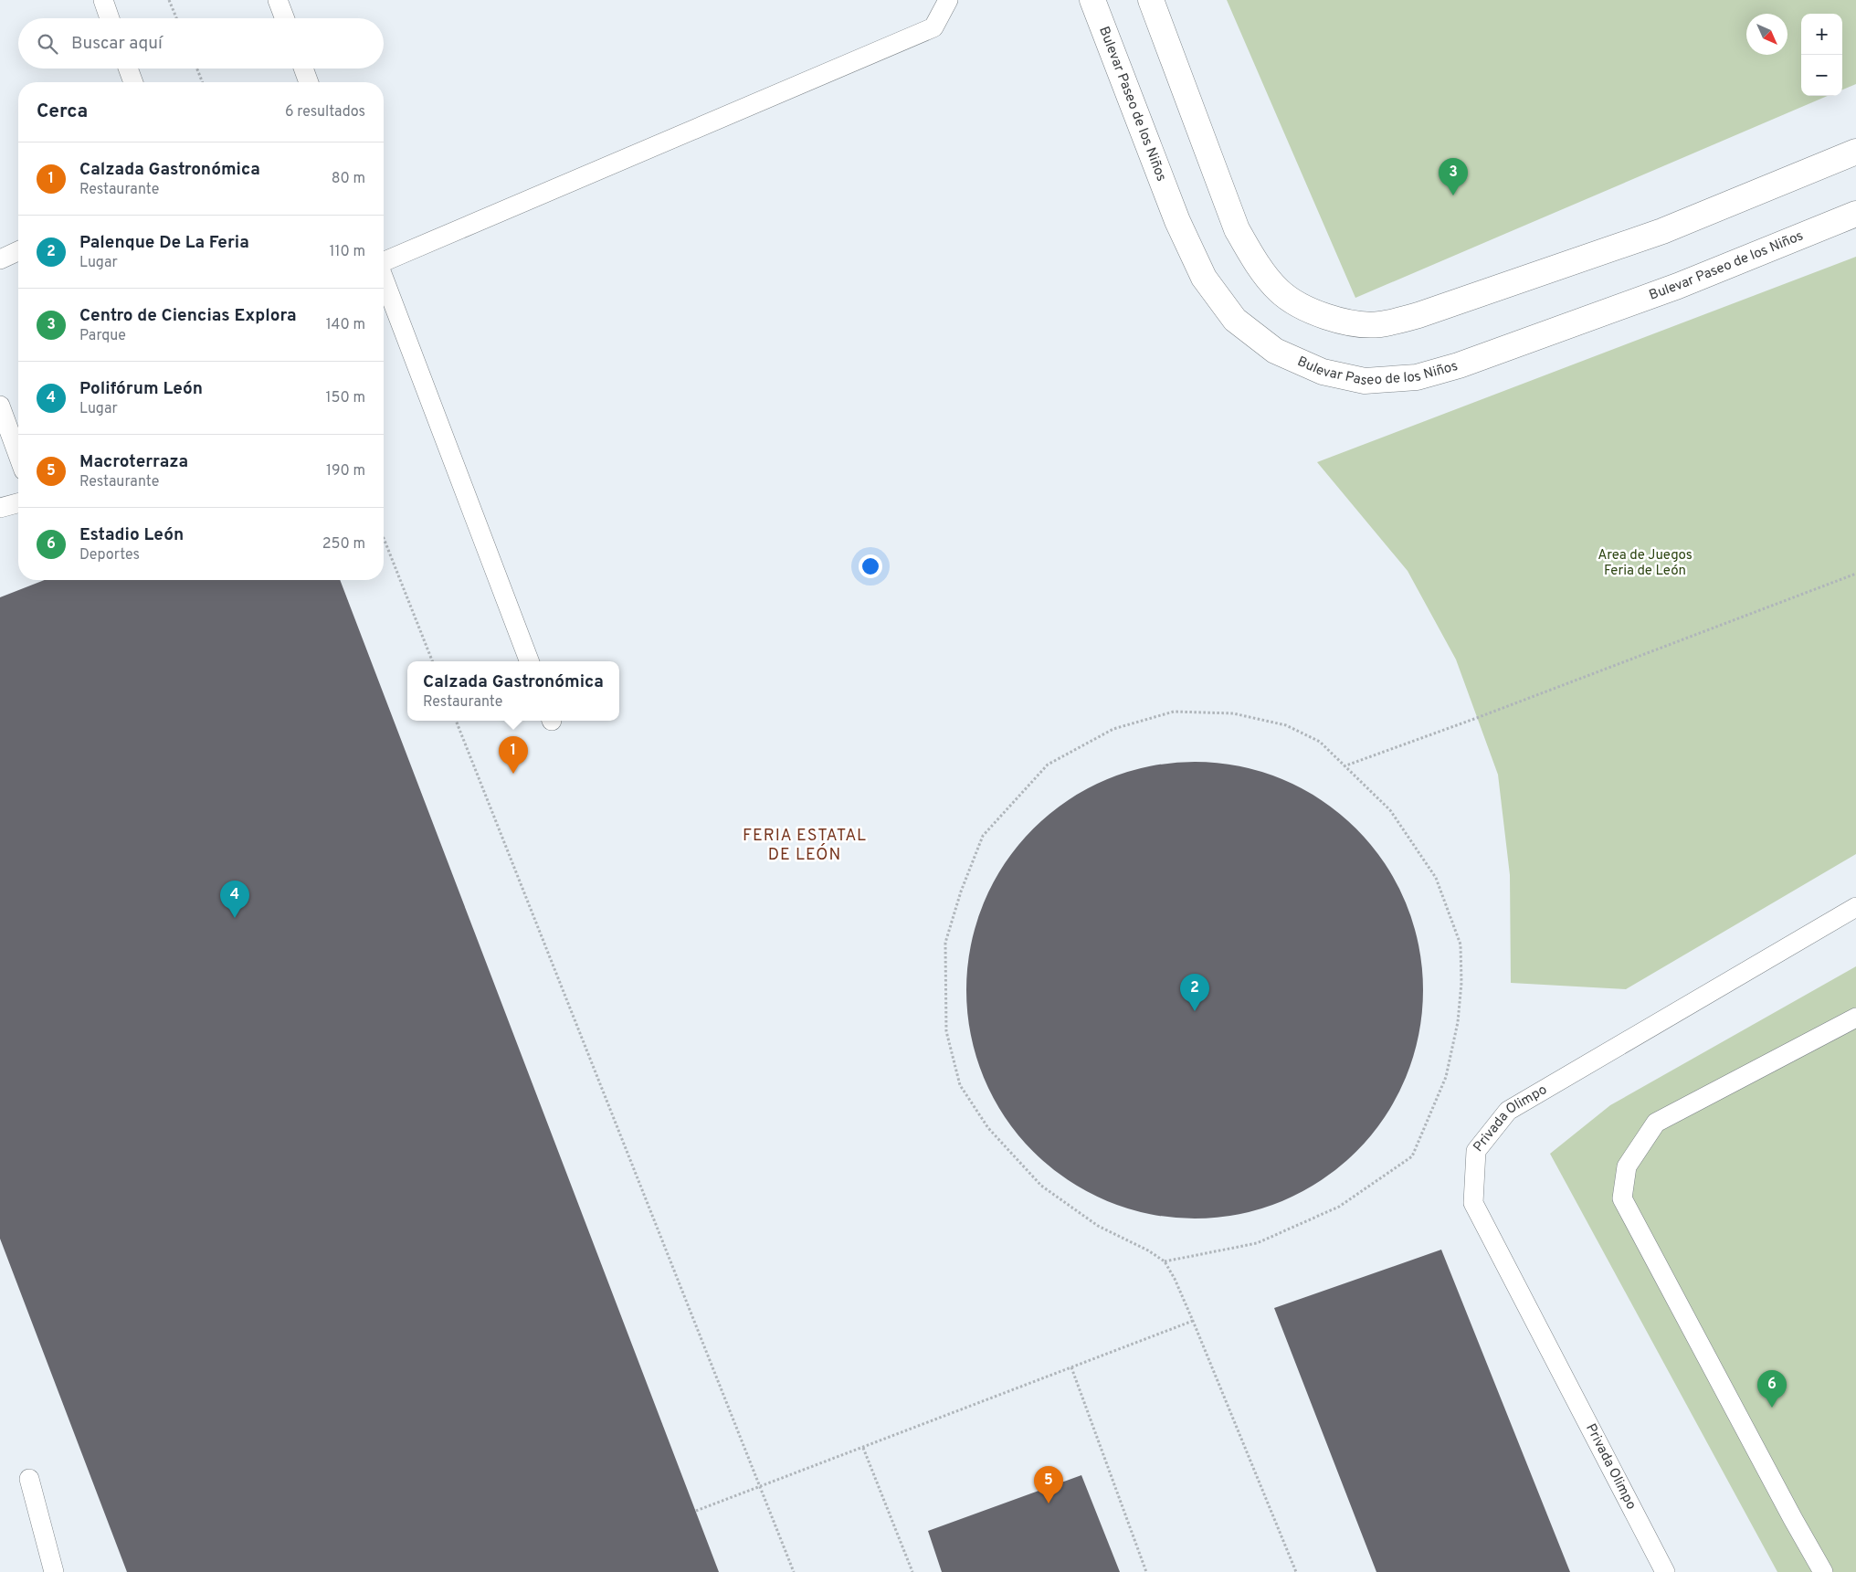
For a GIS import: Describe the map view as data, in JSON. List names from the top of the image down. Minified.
{"streets":{"street":["Bulevar Paseo de los Niños"],"lane":["Privada Olimpo"]},"districts":["FERIA ESTATAL DE LEÓN"],"parks":["Area de Juegos Feria de León"],"north":"bottom right","page":{"map_buttons":["+","−"],"search":"Buscar aquí","heading":["Cerca","6 resultados"],"list":[{"mark":"1","name":"Calzada Gastronómica","note":"Restaurante","value":"80 m"},{"mark":"2","name":"Palenque De La Feria","note":"Lugar","value":"110 m"},{"mark":"3","name":"Centro de Ciencias Explora","note":"Parque","value":"140 m"},{"mark":"4","name":"Polifórum León","note":"Lugar","value":"150 m"},{"mark":"5","name":"Macroterraza","note":"Restaurante","value":"190 m"},{"mark":"6","name":"Estadio León","note":"Deportes","value":"250 m"}],"pins":["3","1","4","2","6","5"],"popup":["Calzada Gastronómica","Restaurante"]}}
